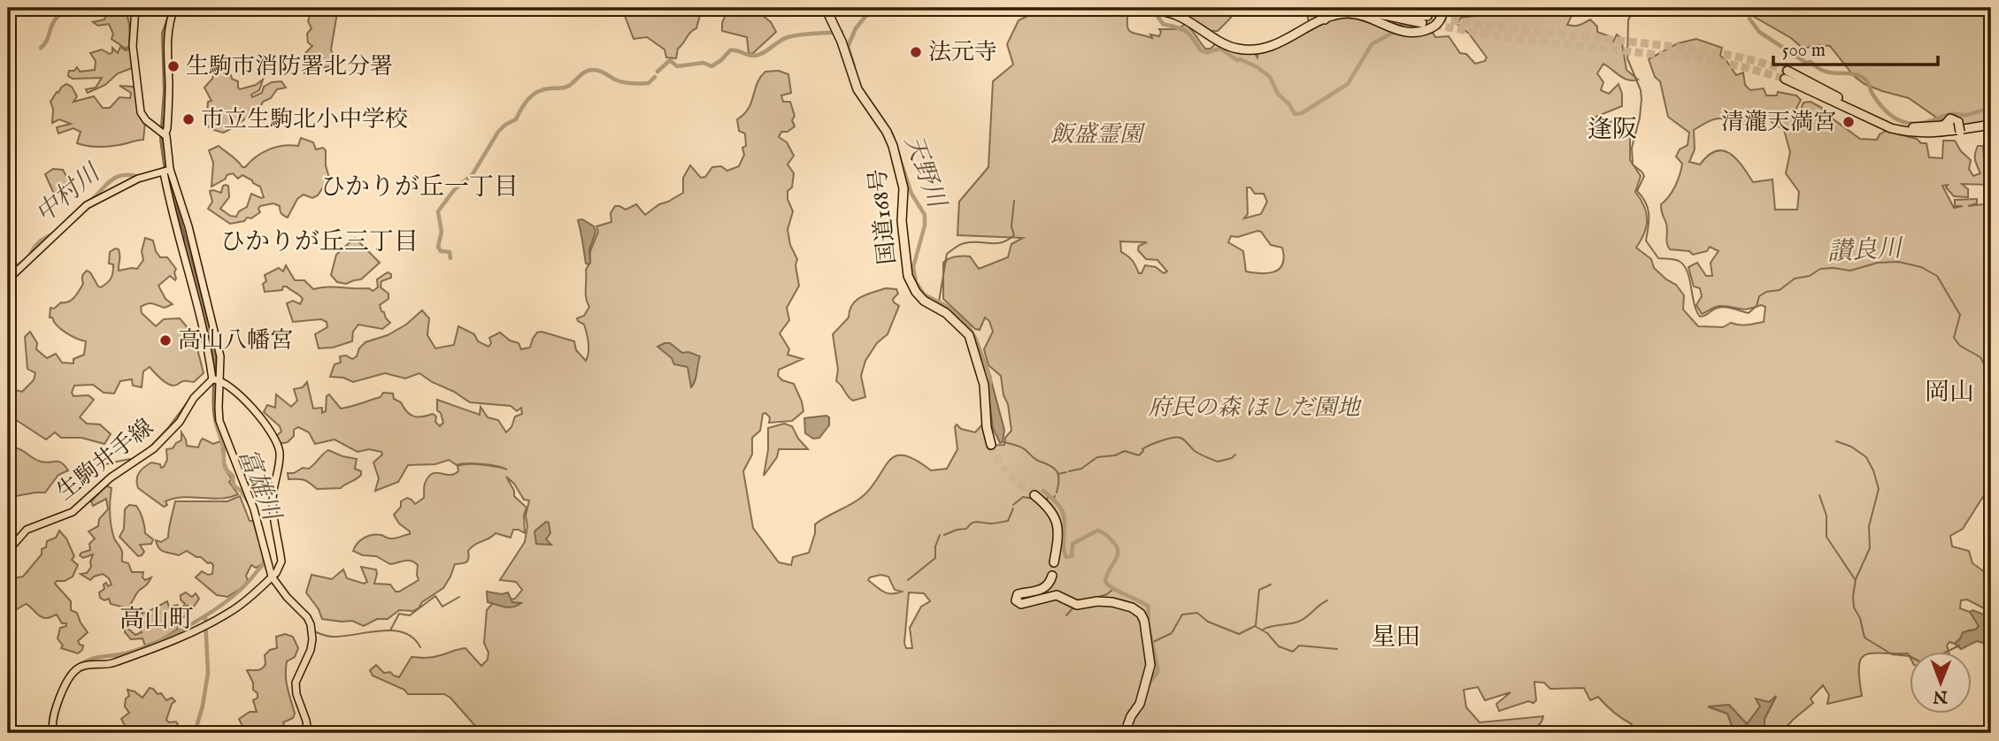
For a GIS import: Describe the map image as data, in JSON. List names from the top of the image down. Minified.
{"streets":{"highway":["国道168号"],"main road":["生駒井手線"]},"districts":["逢阪","ひかりが丘一丁目","ひかりが丘三丁目","岡山","高山町","星田"],"water":["天野川","中村川","讃良川","富雄川"],"parks":["飯盛霊園","府民の森 ほしだ園地"],"places":["法元寺","生駒市消防署北分署","市立生駒北小中学校","清瀧天満宮","高山八幡宮"],"scale_bar":"500 m","north":"bottom"}
